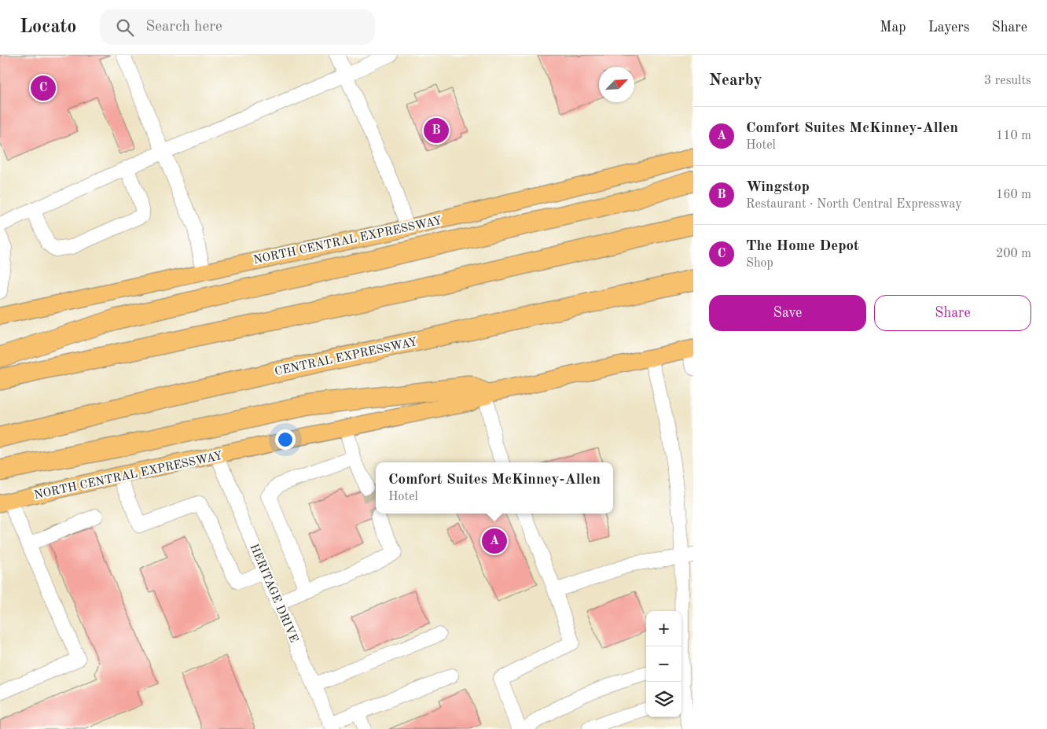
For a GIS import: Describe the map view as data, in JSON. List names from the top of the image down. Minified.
{"streets":{"highway":["CENTRAL EXPRESSWAY"],"main road":["NORTH CENTRAL EXPRESSWAY"],"street":["HERITAGE DRIVE"]},"crossings":[["NORTH CENTRAL EXPRESSWAY","HERITAGE DRIVE"]],"north":"top right","page":{"header":"Locato","search":"Search here","nav":["Map","Layers","Share"],"heading":["Nearby","3 results"],"pins":["C","B","A"],"list":[{"mark":"A","name":"Comfort Suites McKinney-Allen","note":"Hotel","value":"110 m"},{"mark":"B","name":"Wingstop","note":"Restaurant · North Central Expressway","value":"160 m"},{"mark":"C","name":"The Home Depot","note":"Shop","value":"200 m"}],"buttons":["Save","Share"],"popup":["Comfort Suites McKinney-Allen","Hotel"],"map_buttons":["+","−"]}}
